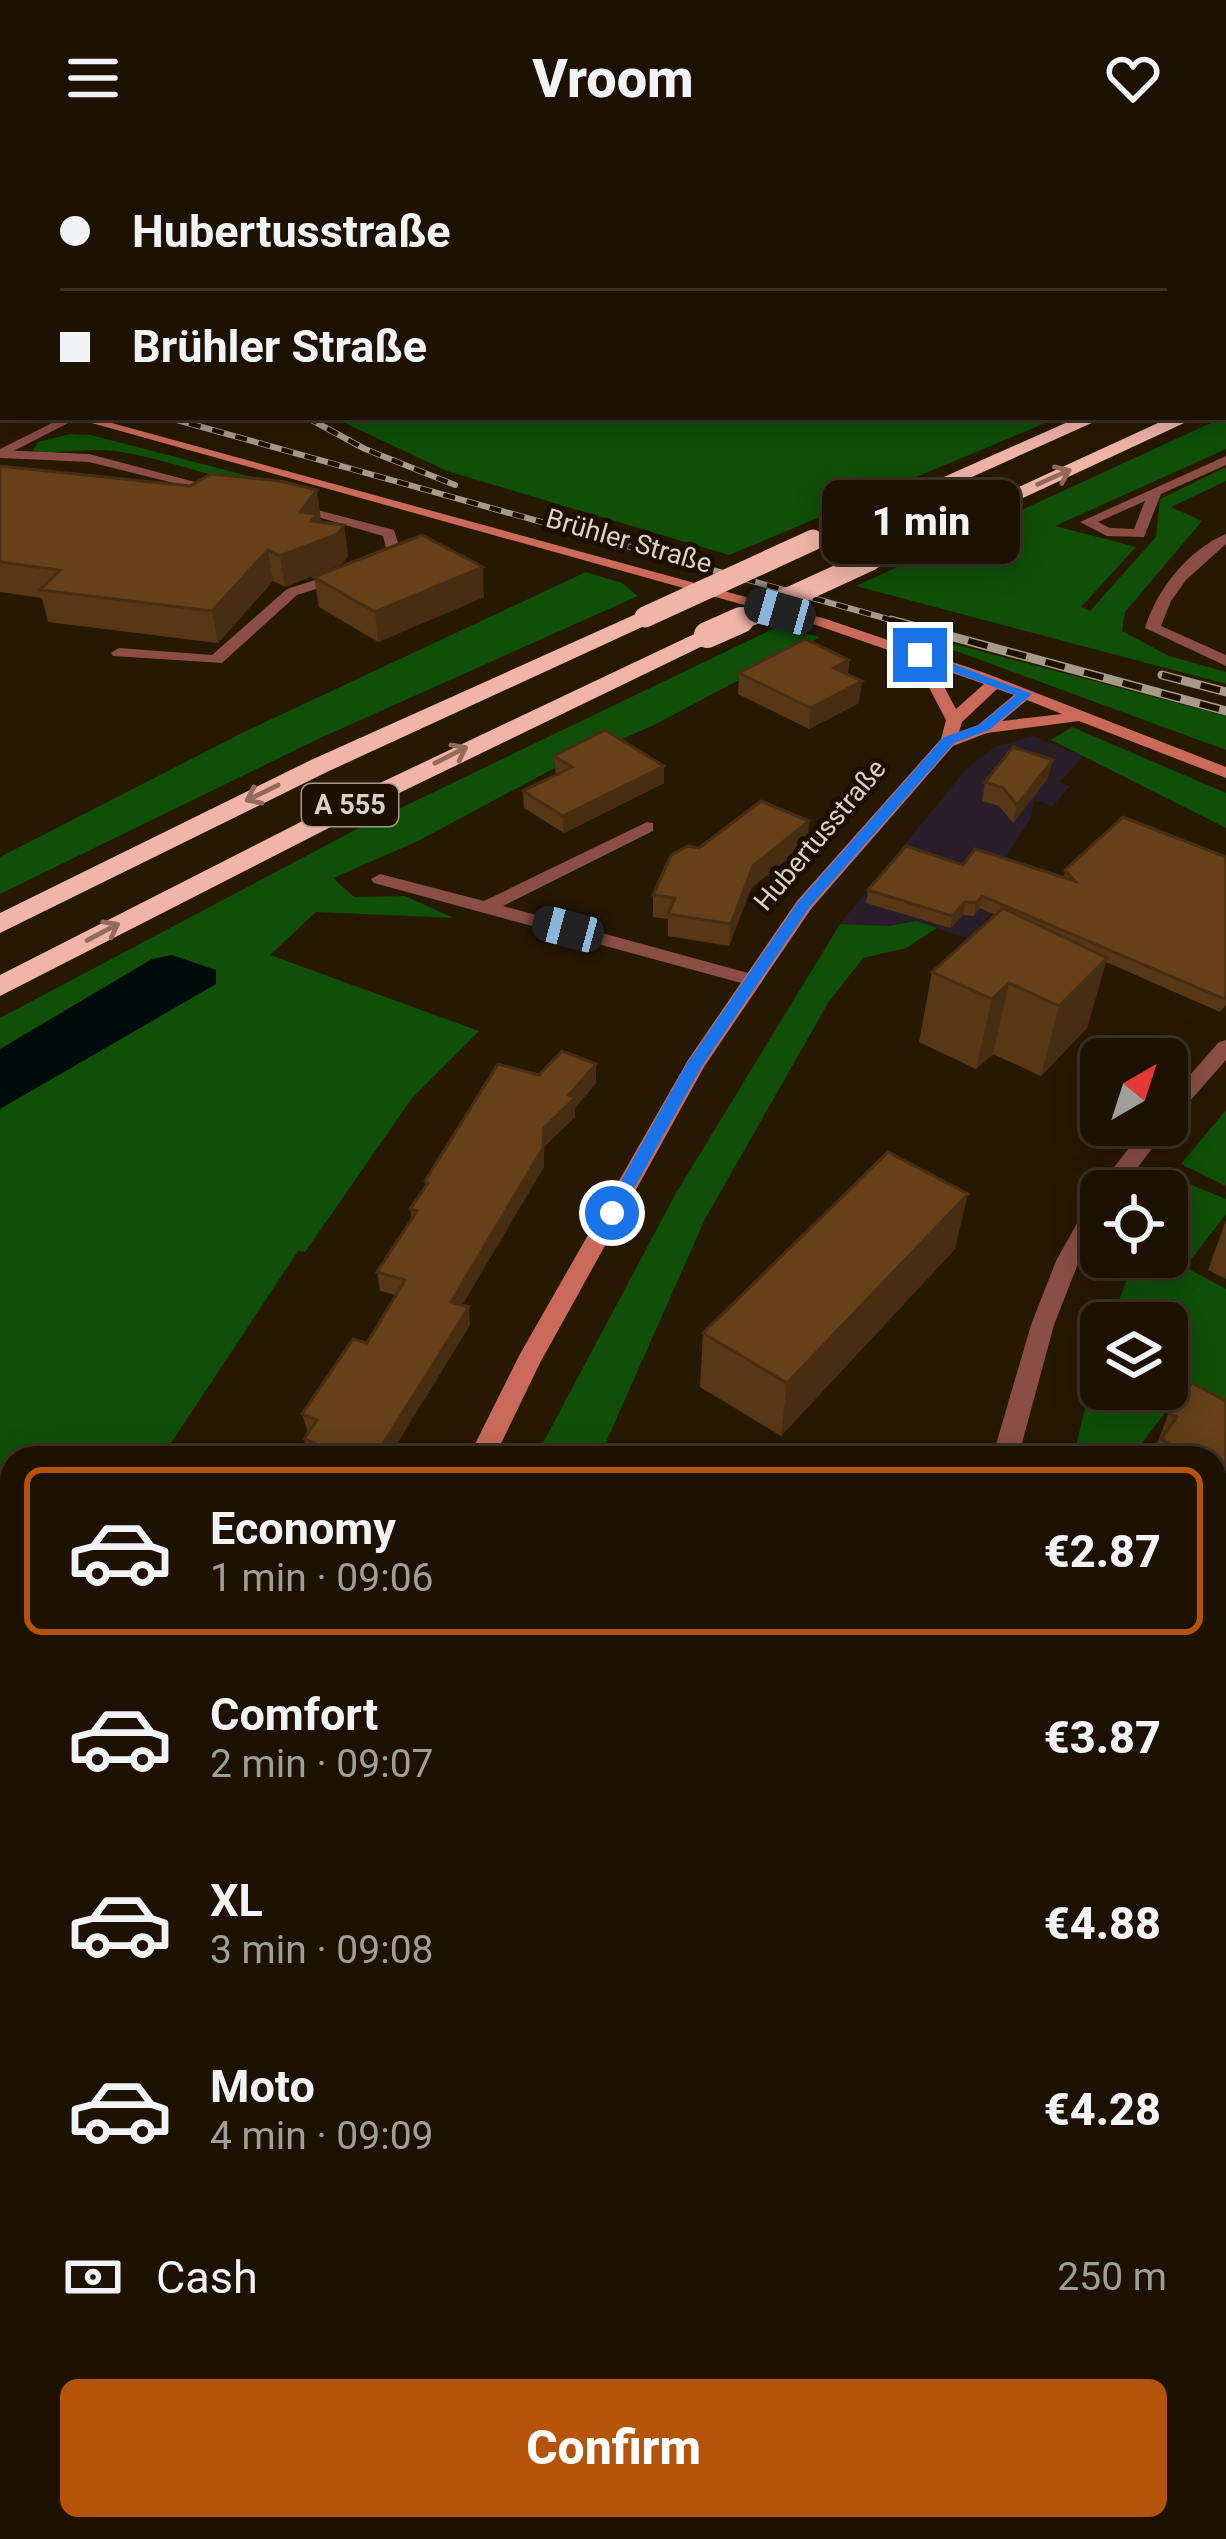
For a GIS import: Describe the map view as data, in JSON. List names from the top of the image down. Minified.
{"streets":{"highway":["A 555"],"main road":["Brühler Straße","Hubertusstraße"]},"crossings":[["Brühler Straße","Hubertusstraße"]],"north":"top right","page":{"header":"Vroom","banner":["Hubertusstraße","Brühler Straße"],"bubble":"1 min","list":[{"name":"Economy","note":"1 min · 09:06","value":"€2.87"},{"name":"Comfort","note":"2 min · 09:07","value":"€3.87"},{"name":"XL","note":"3 min · 09:08","value":"€4.88"},{"name":"Moto","note":"4 min · 09:09","value":"€4.28"}],"pay":["Cash","250 m"],"buttons":"Confirm"}}
